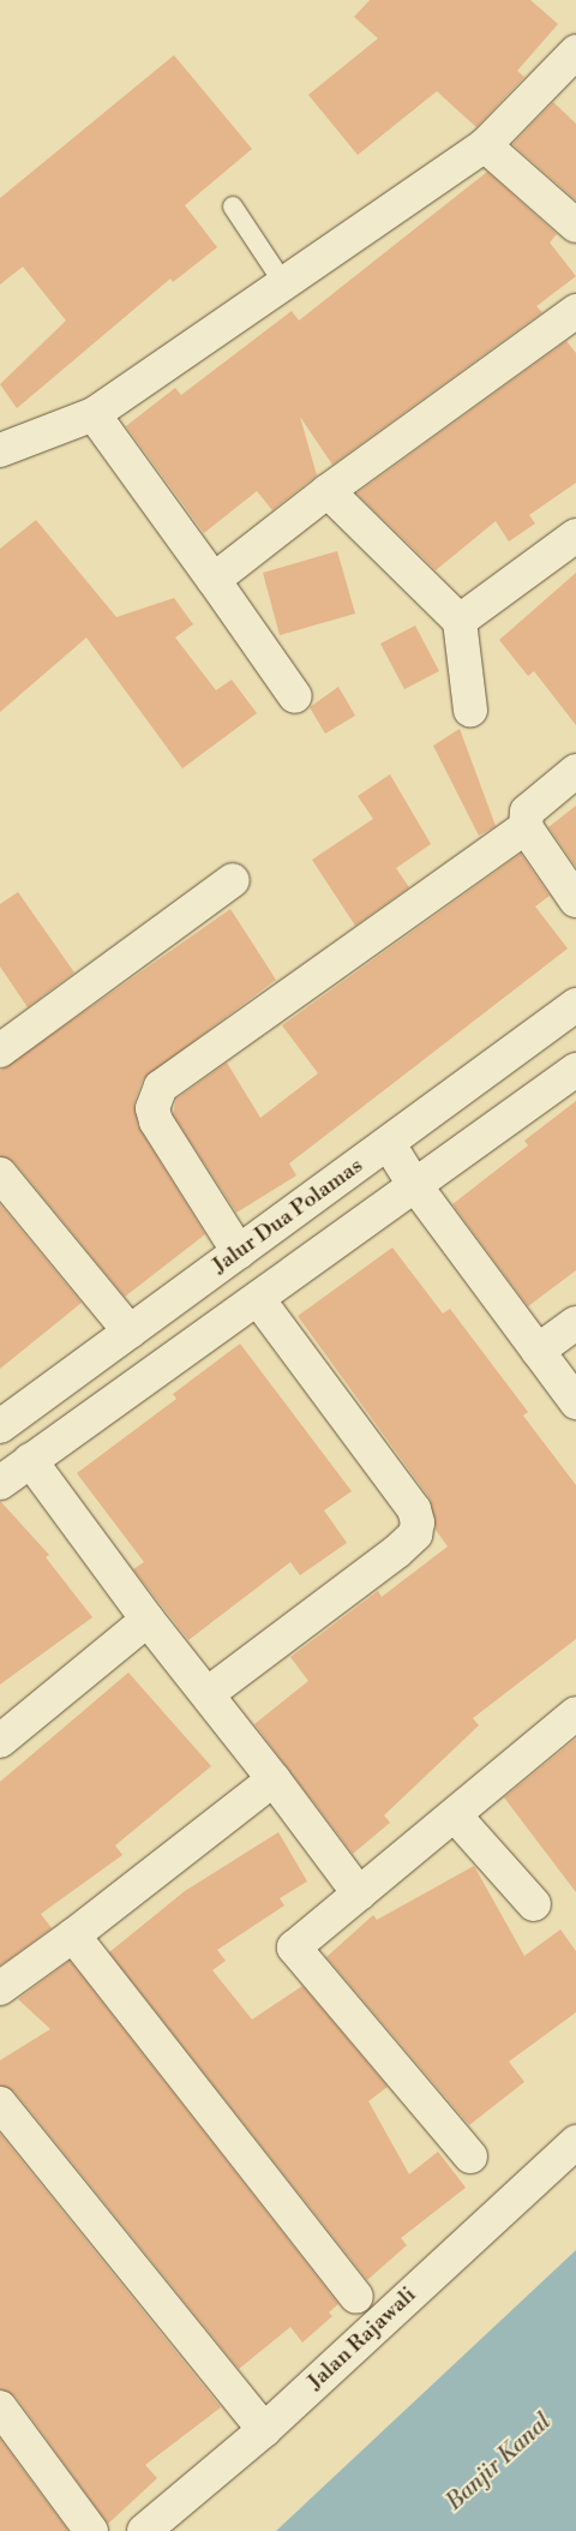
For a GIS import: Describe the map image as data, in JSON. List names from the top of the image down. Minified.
{"streets":{"street":["Jalur Dua Polamas","Jalan Rajawali"]},"water":["Banjir Kanal"]}
